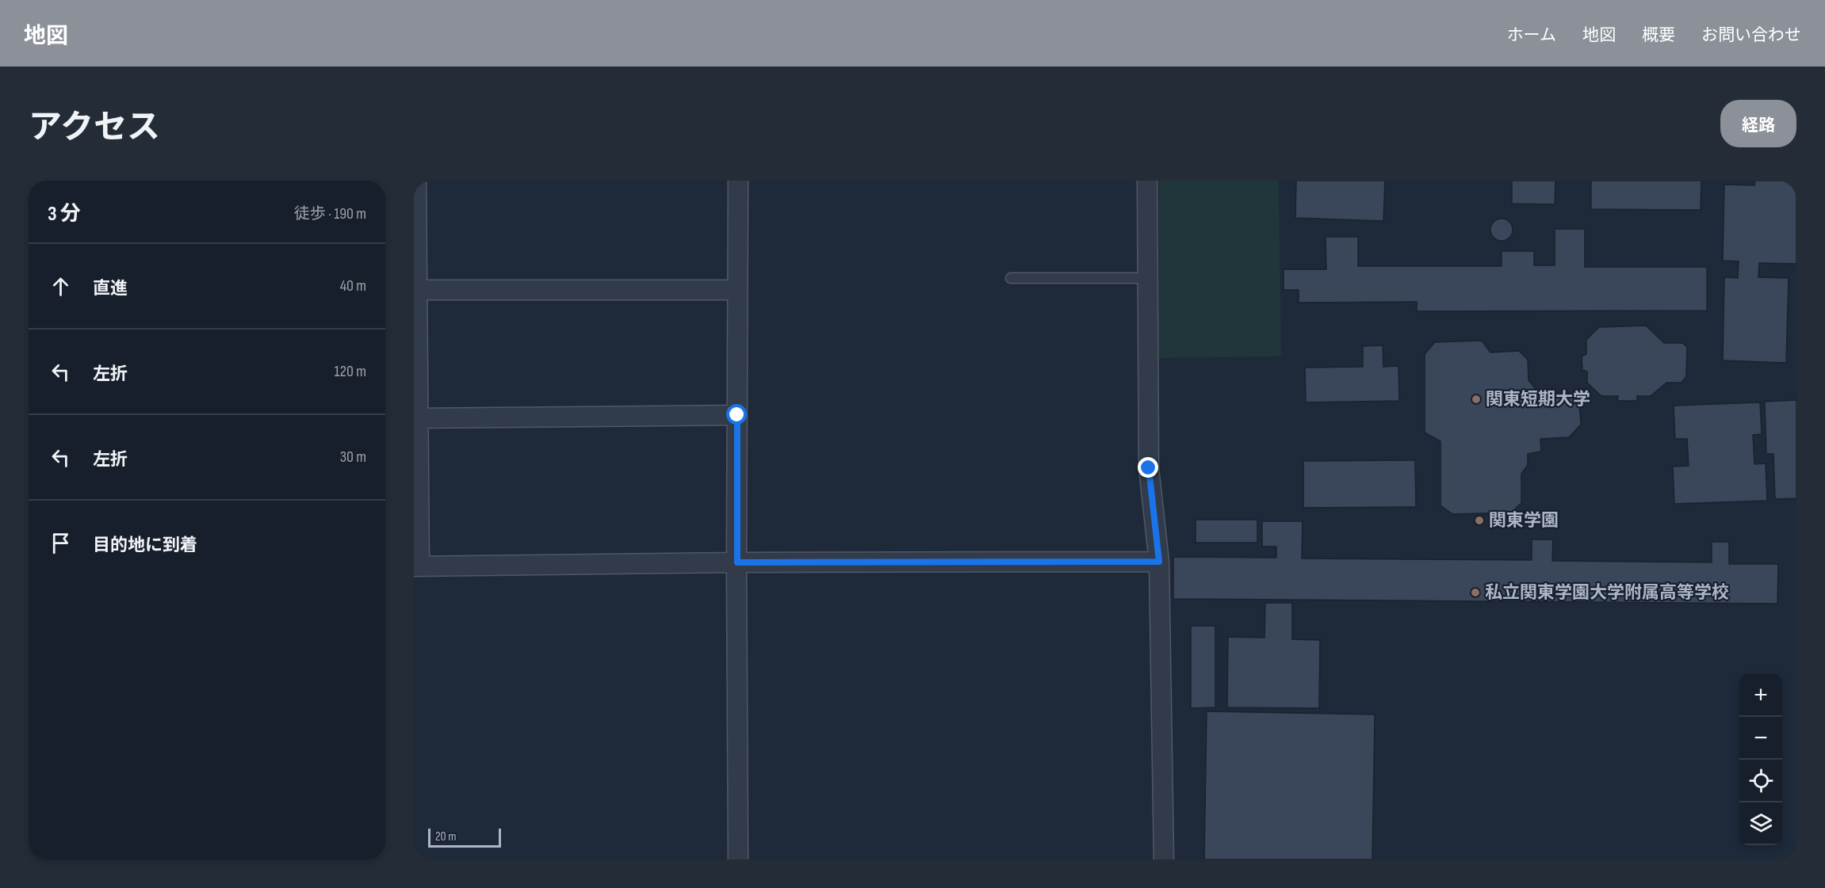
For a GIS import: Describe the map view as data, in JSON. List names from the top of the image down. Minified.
{"places":["関東短期大学","関東学園","私立関東学園大学附属高等学校"],"scale_bar":"20 m","page":{"header":"地図","nav":["ホーム","地図","概要","お問い合わせ"],"title":"アクセス","buttons":"経路","heading":["3 分","徒歩 · 190 m"],"list":[["直進","40 m"],["左折","120 m"],["左折","30 m"],"目的地に到着"],"map_buttons":["+","−"],"scale":"20 m"}}
